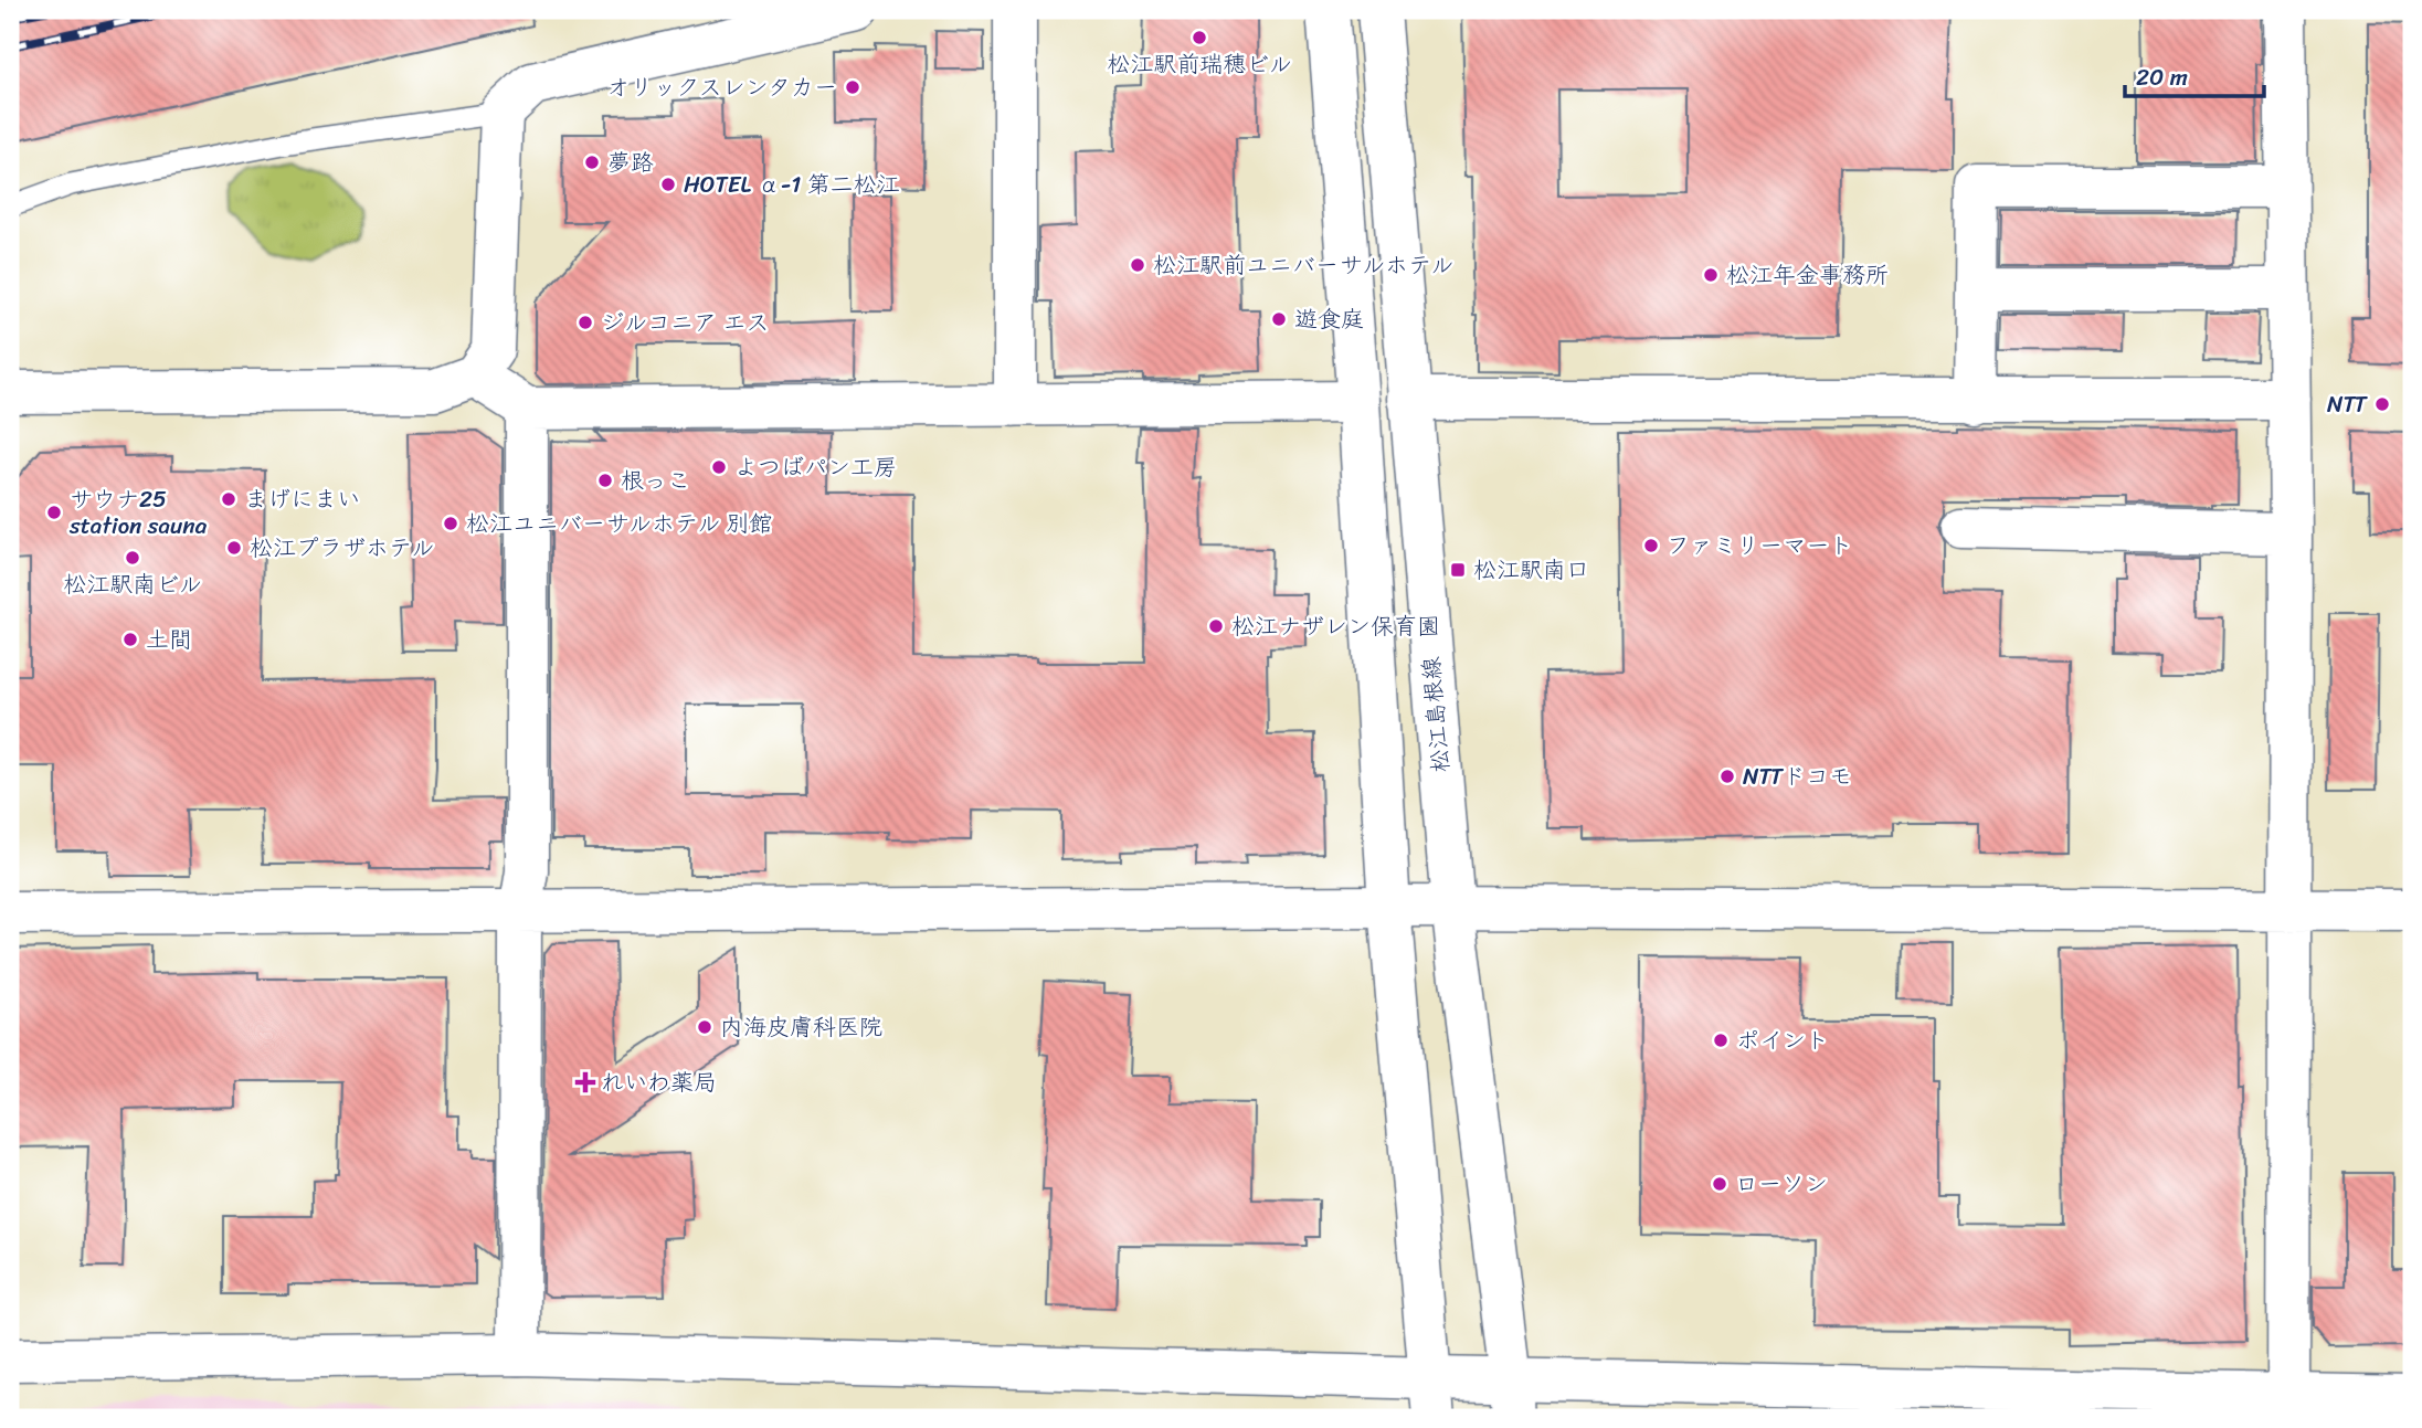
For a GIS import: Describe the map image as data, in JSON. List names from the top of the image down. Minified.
{"streets":{"street":["松江島根線"]},"places":{"other":["松江駅前瑞穂ビル","オリックスレンタカー","夢路","HOTEL α-1 第二松江","松江駅前ユニバーサルホテル","松江年金事務所","遊食庭","ジルコニア エス","NTT","よつばパン工房","根っこ","まげにまい","サウナ25 station sauna","松江ユニバーサルホテル 別館","ファミリーマート","松江プラザホテル","松江駅南ビル","松江ナザレン保育園","土間","NTTドコモ","内海皮膚科医院","ポイント","ローソン"],"transit":["松江駅南口"],"health":["れいわ薬局"]},"scale_bar":"20 m"}
